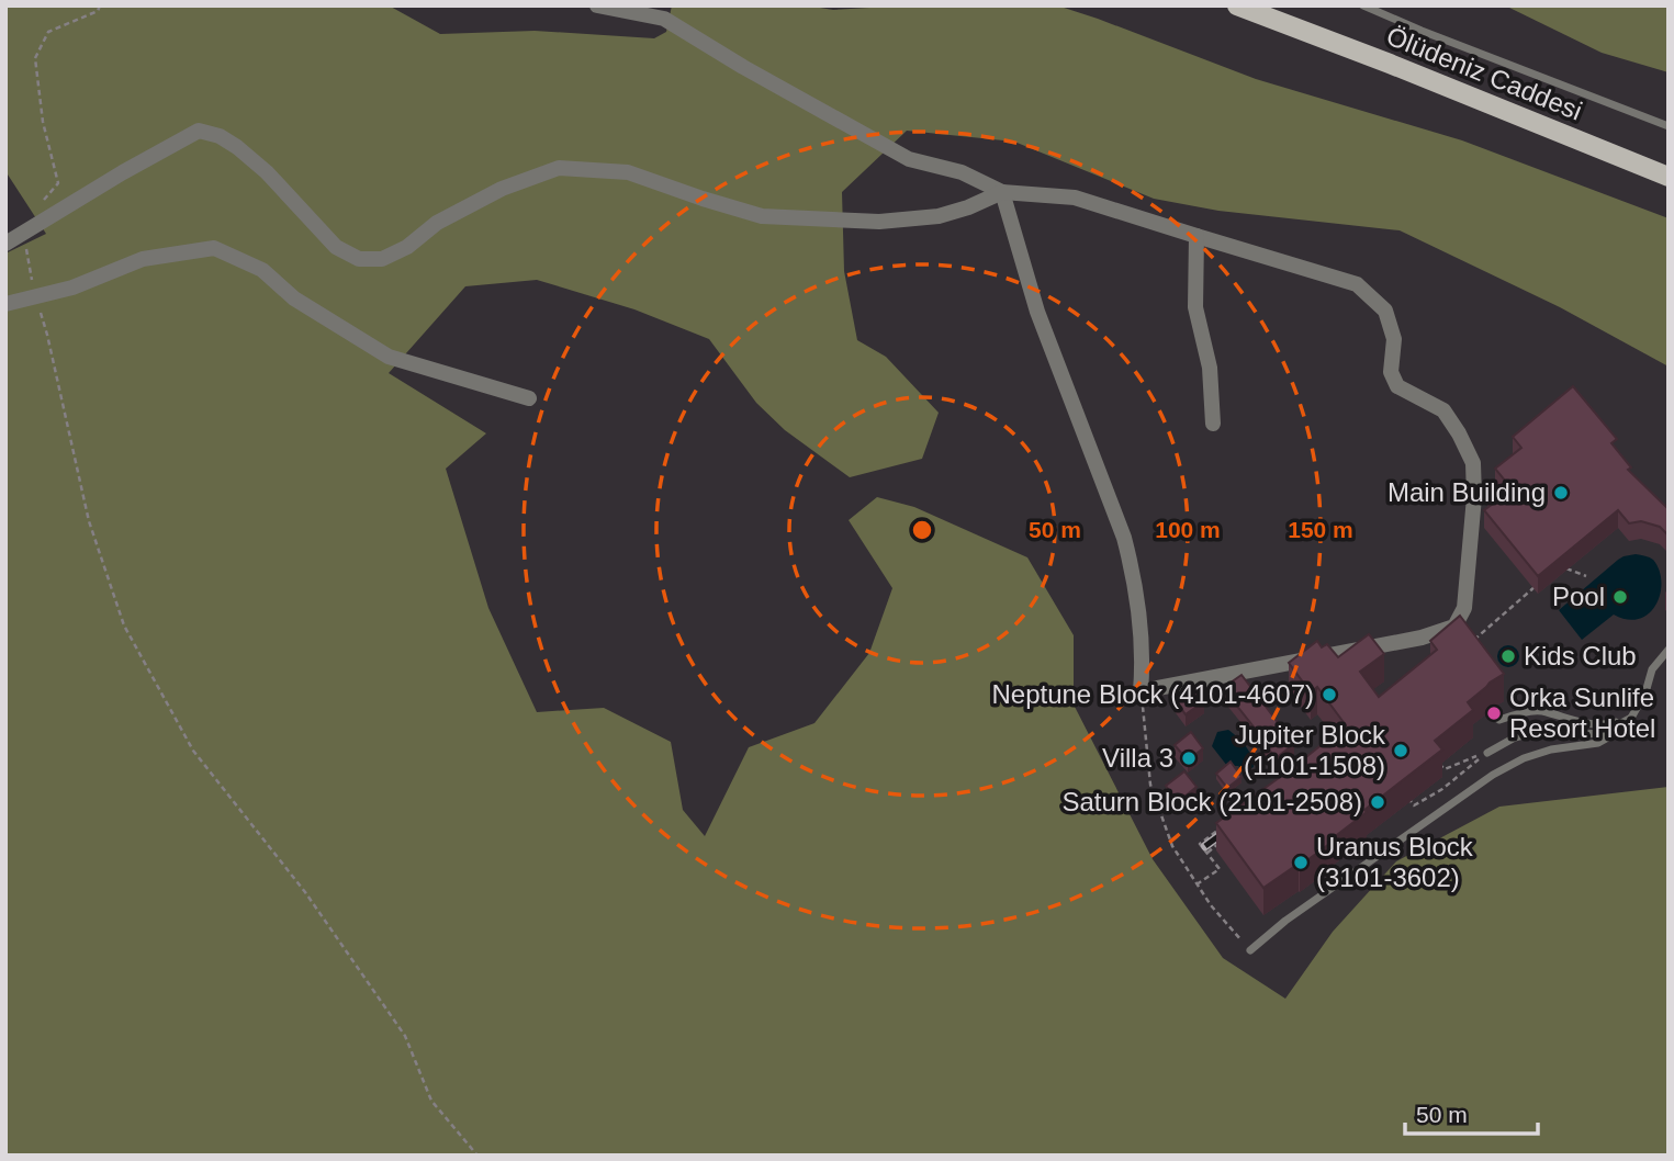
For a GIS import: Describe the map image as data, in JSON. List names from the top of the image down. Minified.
{"streets":{"main road":["Ölüdeniz Caddesi"]},"places":["Main Building","Pool","Kids Club","Neptune Block (4101-4607)","Orka Sunlife Resort Hotel","Jupiter Block (1101-1508)","Villa 3","Saturn Block (2101-2508)","Uranus Block (3101-3602)"],"scale_bar":"50 m","rings":["50 m","100 m","150 m"]}
